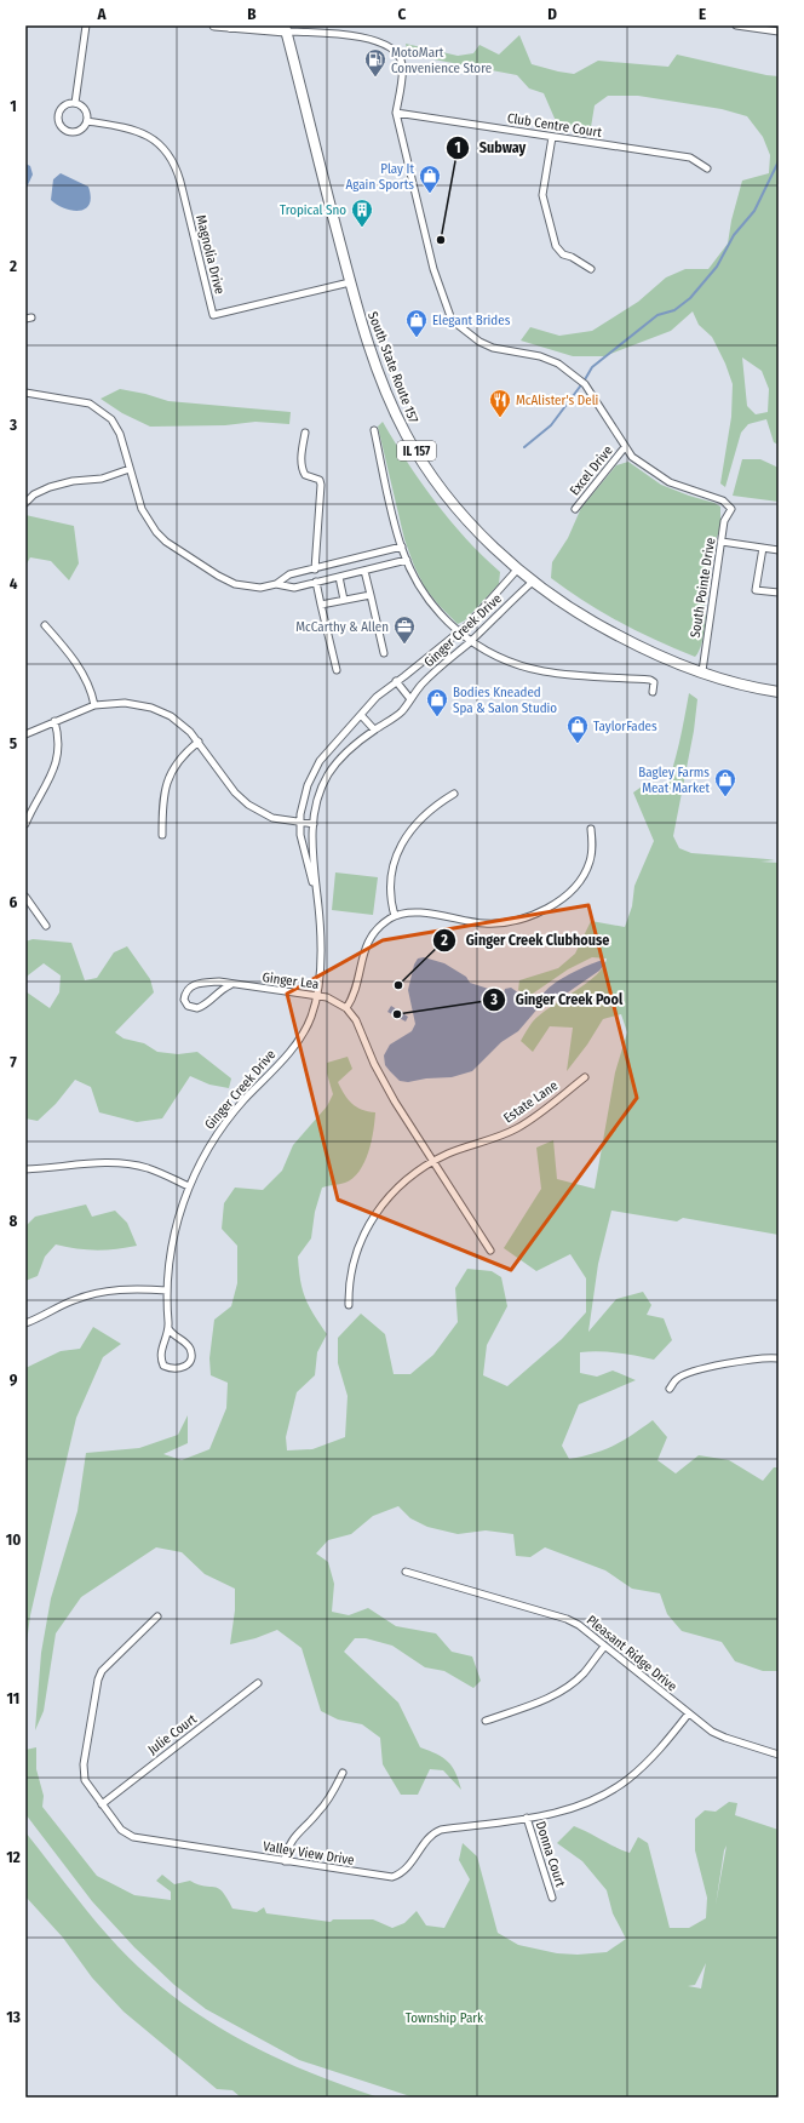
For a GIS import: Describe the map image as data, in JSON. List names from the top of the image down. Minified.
{"streets":{"main road":["South State Route 157","IL 157"],"street":["Club Centre Court","Magnolia Drive","Excel Drive","South Pointe Drive","Ginger Creek Drive","Ginger Lea","Estate Lane","Pleasant Ridge Drive","Julie Court","Valley View Drive","Donna Court"]},"crossings":[["Magnolia Drive","South State Route 157"],["South State Route 157","South Pointe Drive"],["South State Route 157","Ginger Creek Drive"],["Excel Drive","South Pointe Drive"],["Ginger Creek Drive","Ginger Lea"],["Pleasant Ridge Drive","Valley View Drive"],["Julie Court","Valley View Drive"],["Valley View Drive","Donna Court"]],"parks":["Township Park"],"places":{"fuel station":["MotoMart Convenience Store"],"shop":["Play It Again Sports","Elegant Brides","Bodies Kneaded Spa & Salon Studio","TaylorFades","Bagley Farms Meat Market"],"building":["Tropical Sno"],"other":["Subway","Ginger Creek Clubhouse","Ginger Creek Pool"],"restaurant":["McAlister's Deli"],"office":["McCarthy & Allen"]},"grid":{"columns":["A","B","C","D","E"],"rows":["1","2","3","4","5","6","7","8","9","10","11","12","13"]}}
